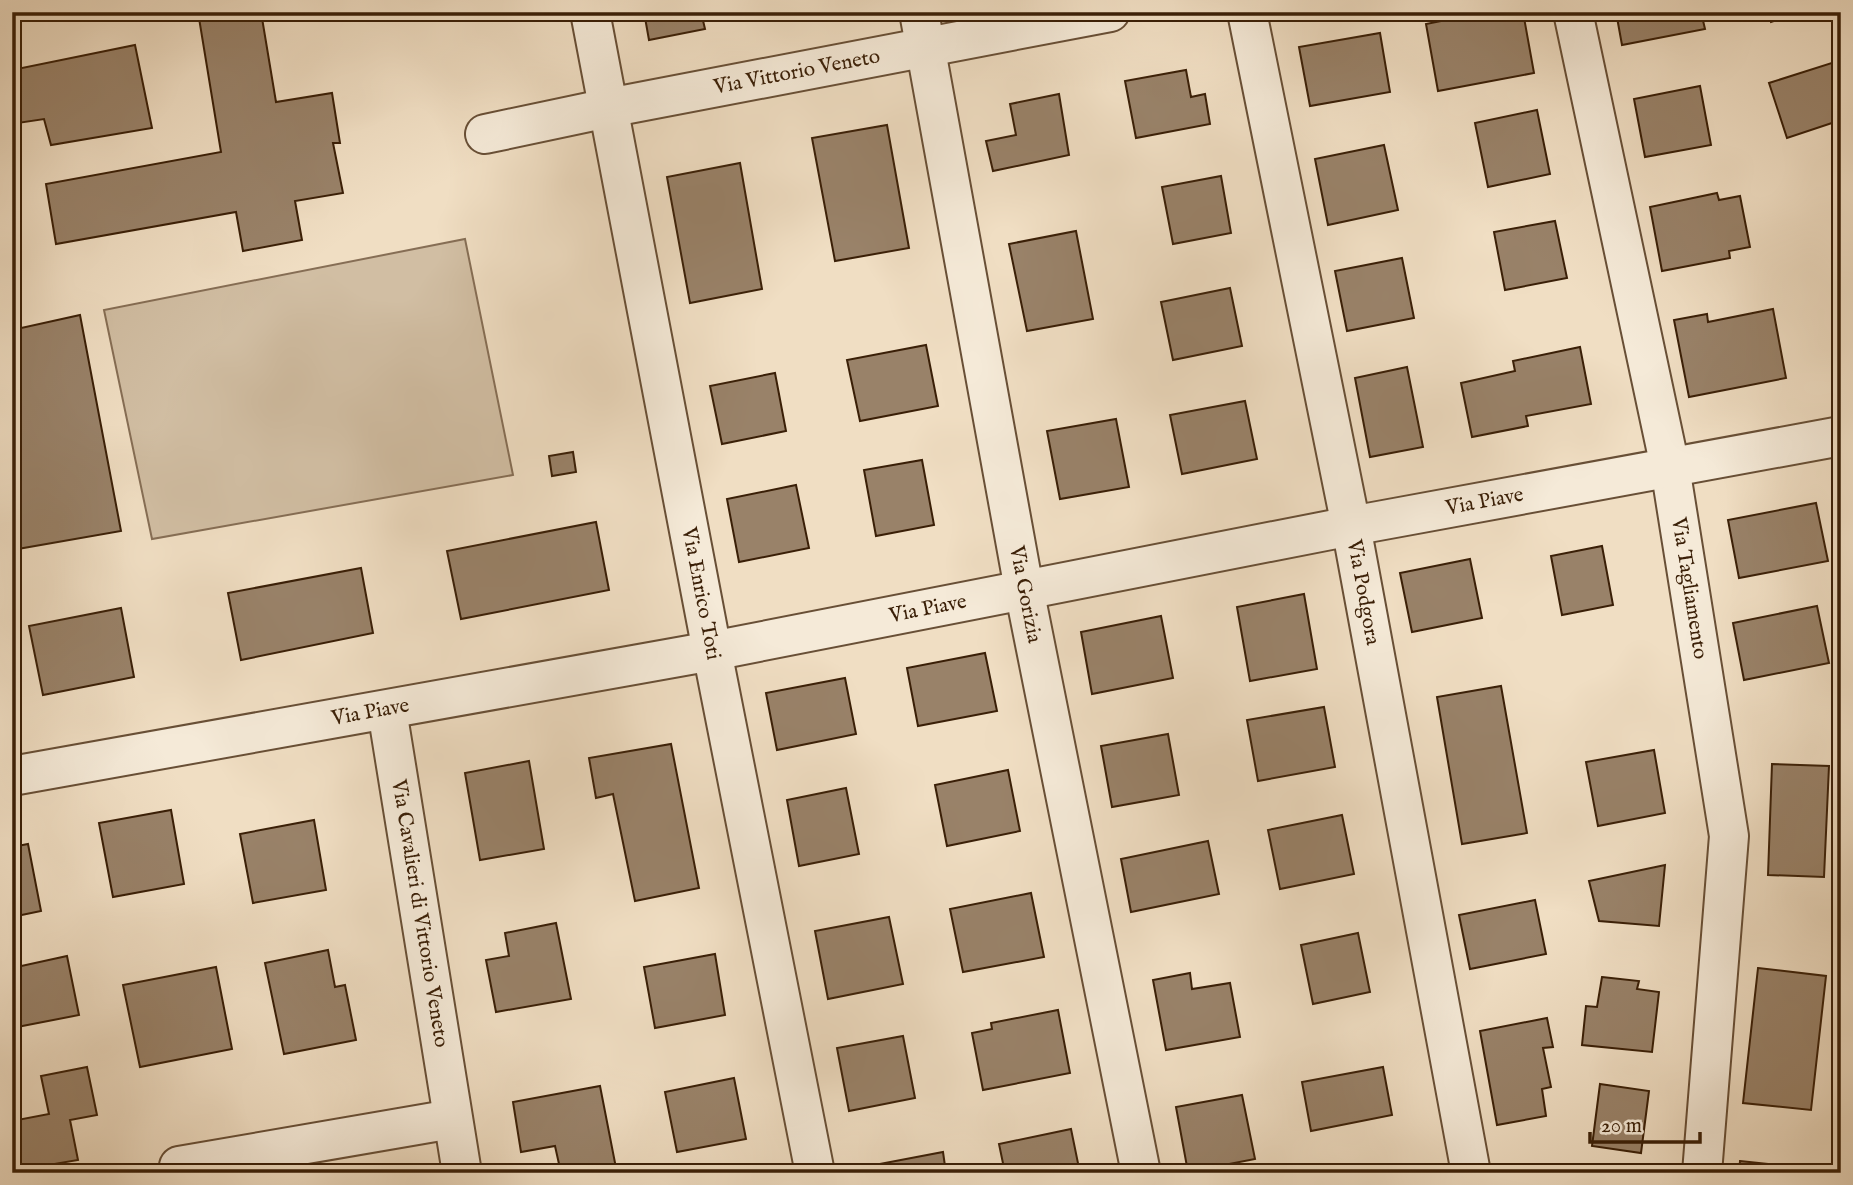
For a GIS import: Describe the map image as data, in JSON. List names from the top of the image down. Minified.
{"streets":{"street":["Via Vittorio Veneto","Via Piave","Via Tagliamento","Via Podgora","Via Enrico Toti","Via Gorizia","Via Cavalieri di Vittorio Veneto"]},"crossings":[["Via Vittorio Veneto","Via Enrico Toti"],["Via Vittorio Veneto","Via Gorizia"],["Via Piave","Via Tagliamento"],["Via Piave","Via Podgora"],["Via Piave","Via Enrico Toti"],["Via Piave","Via Gorizia"],["Via Piave","Via Cavalieri di Vittorio Veneto"]],"scale_bar":"20 m"}
